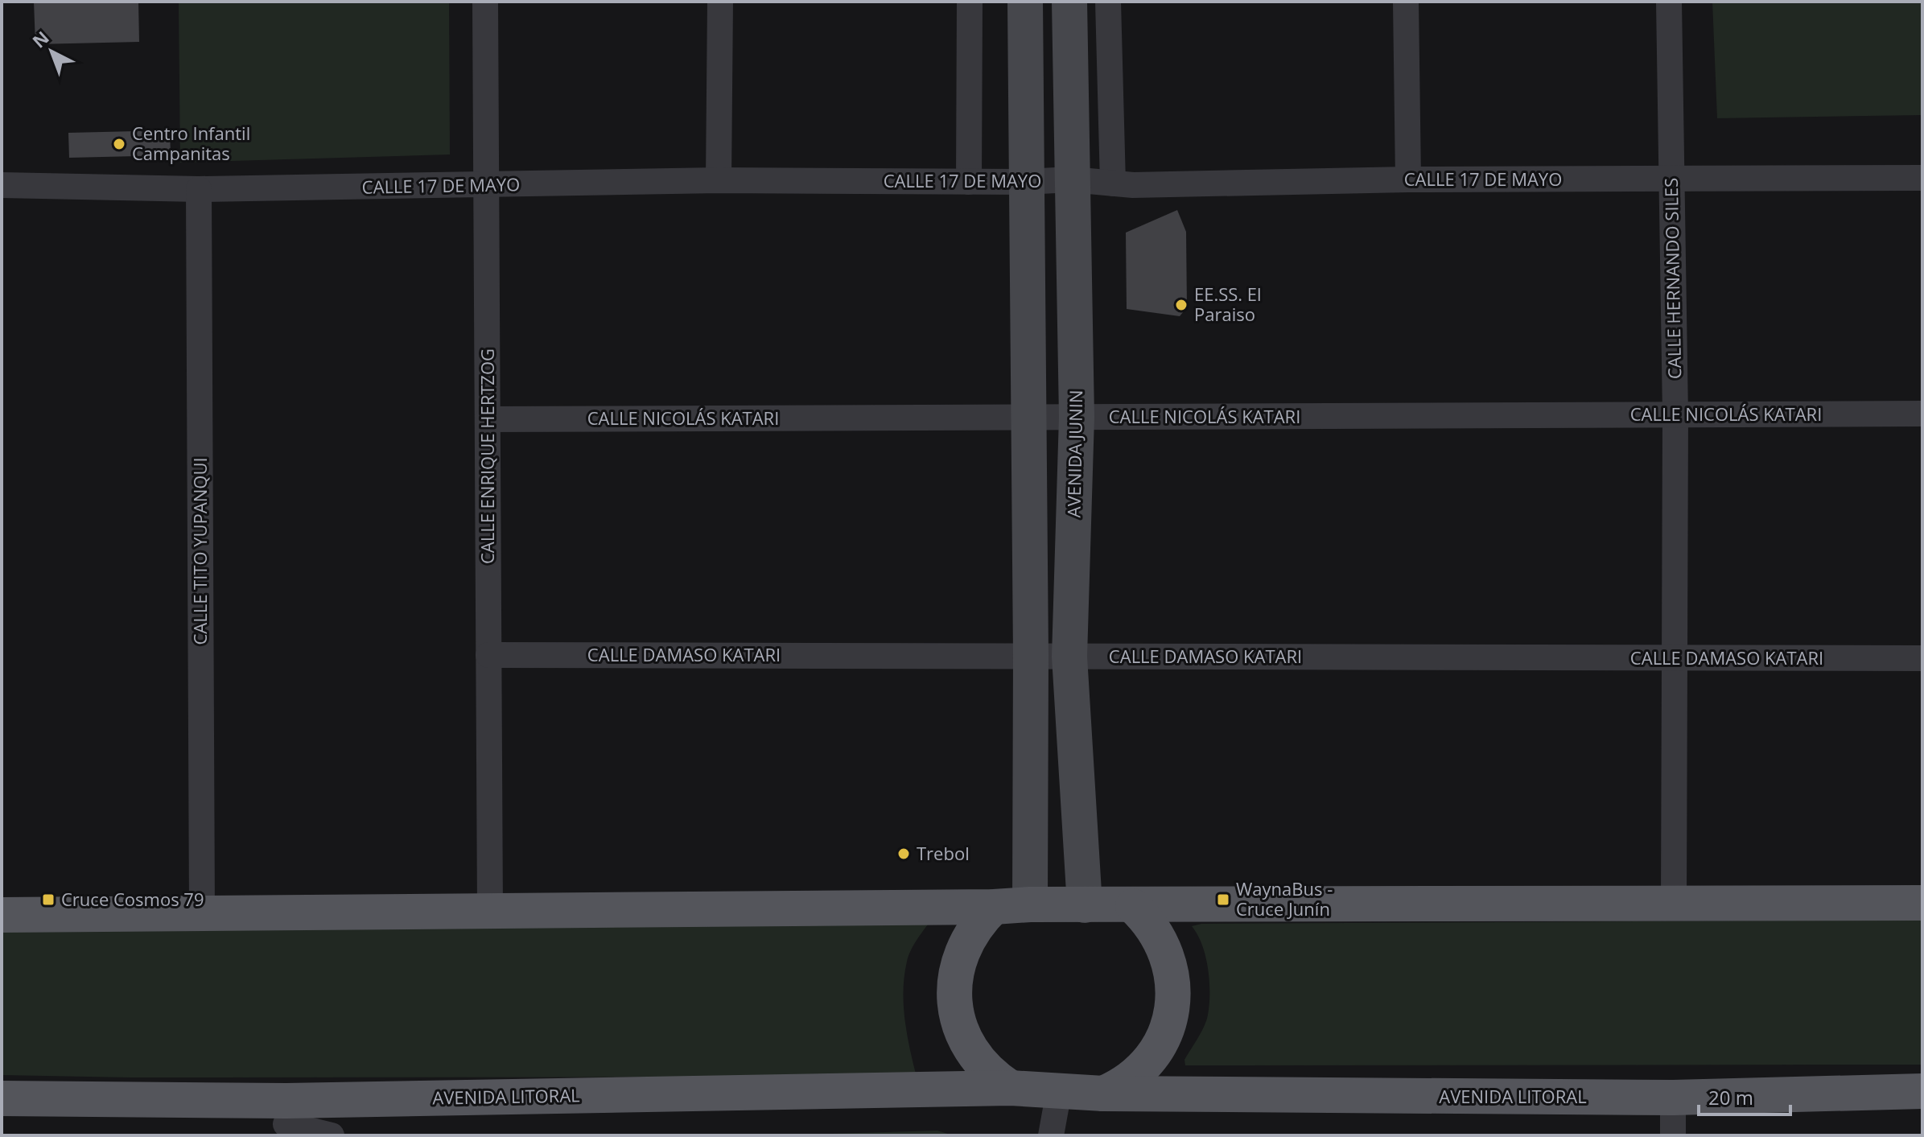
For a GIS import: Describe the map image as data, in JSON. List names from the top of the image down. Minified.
{"streets":{"main road":["AVENIDA LITORAL"],"street":["CALLE 17 DE MAYO","CALLE HERNANDO SILES","CALLE NICOLÁS KATARI","AVENIDA JUNIN","CALLE ENRIQUE HERTZOG","CALLE TITO YUPANQUI","CALLE DAMASO KATARI"]},"crossings":[["CALLE 17 DE MAYO","CALLE HERNANDO SILES"],["CALLE 17 DE MAYO","AVENIDA JUNIN"],["CALLE 17 DE MAYO","CALLE ENRIQUE HERTZOG"],["CALLE 17 DE MAYO","CALLE TITO YUPANQUI"],["CALLE HERNANDO SILES","CALLE NICOLÁS KATARI"],["CALLE HERNANDO SILES","CALLE DAMASO KATARI"],["CALLE NICOLÁS KATARI","AVENIDA JUNIN"],["CALLE NICOLÁS KATARI","CALLE ENRIQUE HERTZOG"],["AVENIDA JUNIN","CALLE DAMASO KATARI"],["AVENIDA JUNIN","AVENIDA LITORAL"],["CALLE ENRIQUE HERTZOG","CALLE DAMASO KATARI"]],"places":{"other":["Centro Infantil Campanitas","EE.SS. El Paraiso","Trebol"],"transit":["Cruce Cosmos 79","WaynaBus - Cruce Junín"]},"scale_bar":"20 m","north":"top left"}
